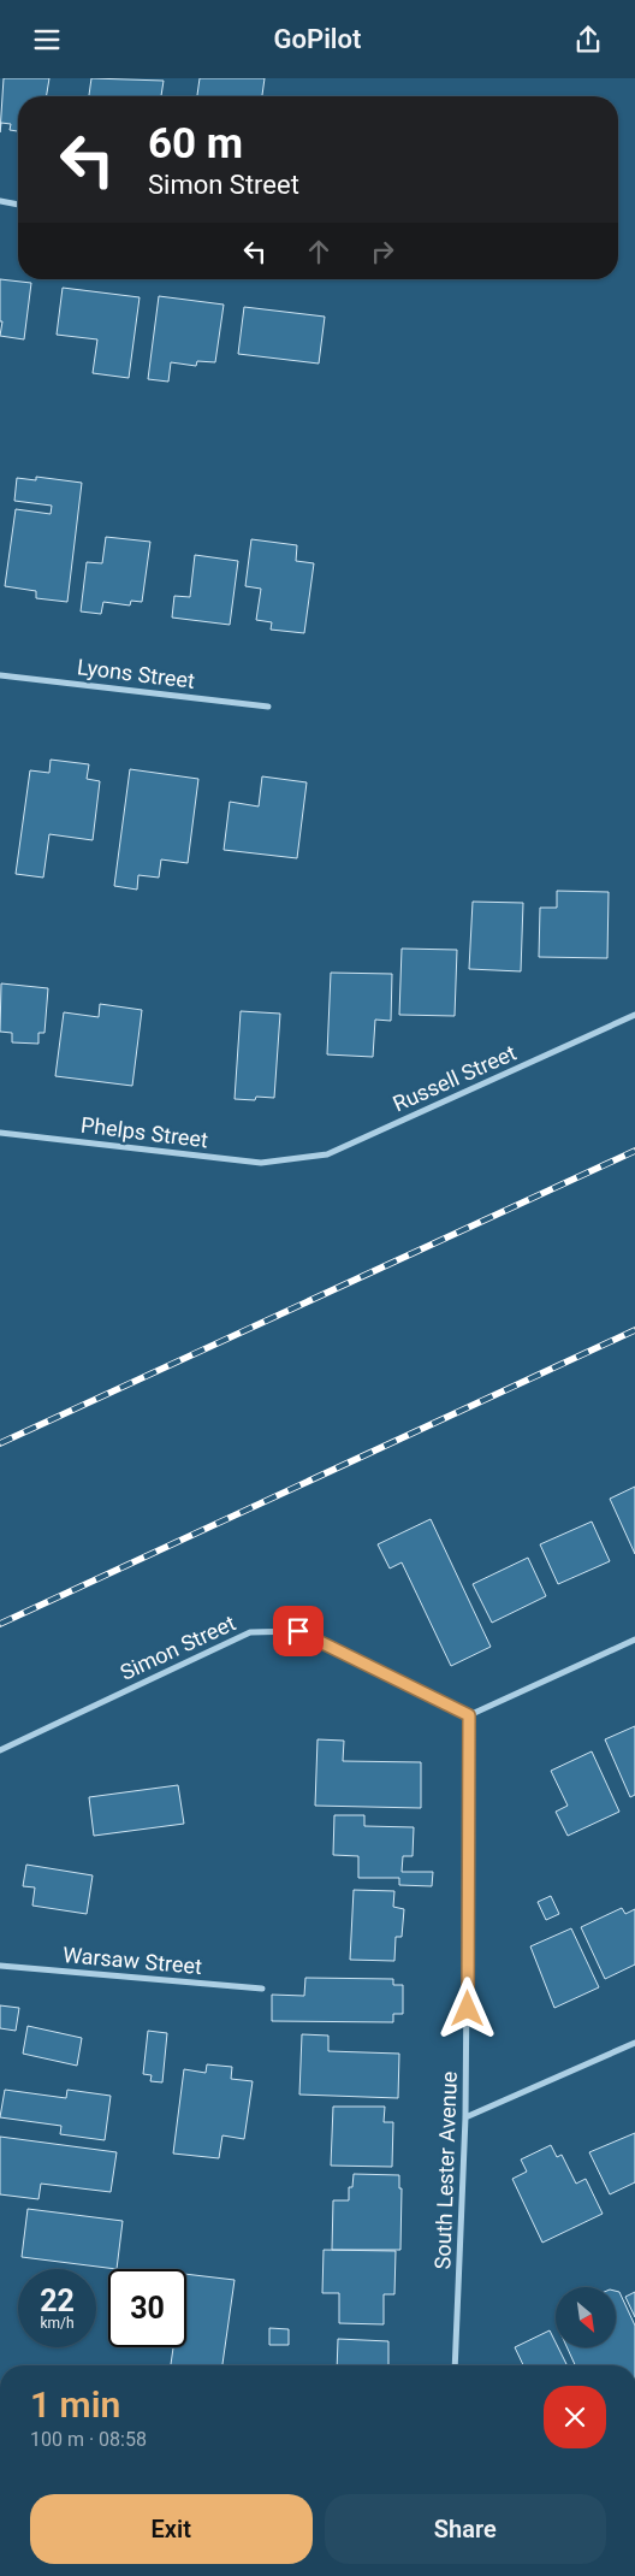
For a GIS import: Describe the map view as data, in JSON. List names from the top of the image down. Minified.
{"streets":{"street":["Lyons Street","Russell Street","Phelps Street","Simon Street","Warsaw Street","South Lester Avenue"]},"crossings":[["Russell Street","Phelps Street"],["Simon Street","South Lester Avenue"]],"north":"bottom right","page":{"header":"GoPilot","turn":["60 m","Simon Street"],"speed":"22 km/h","limit":"30","heading":["1 min","100 m · 08:58"],"buttons":["Exit","Share"]}}
